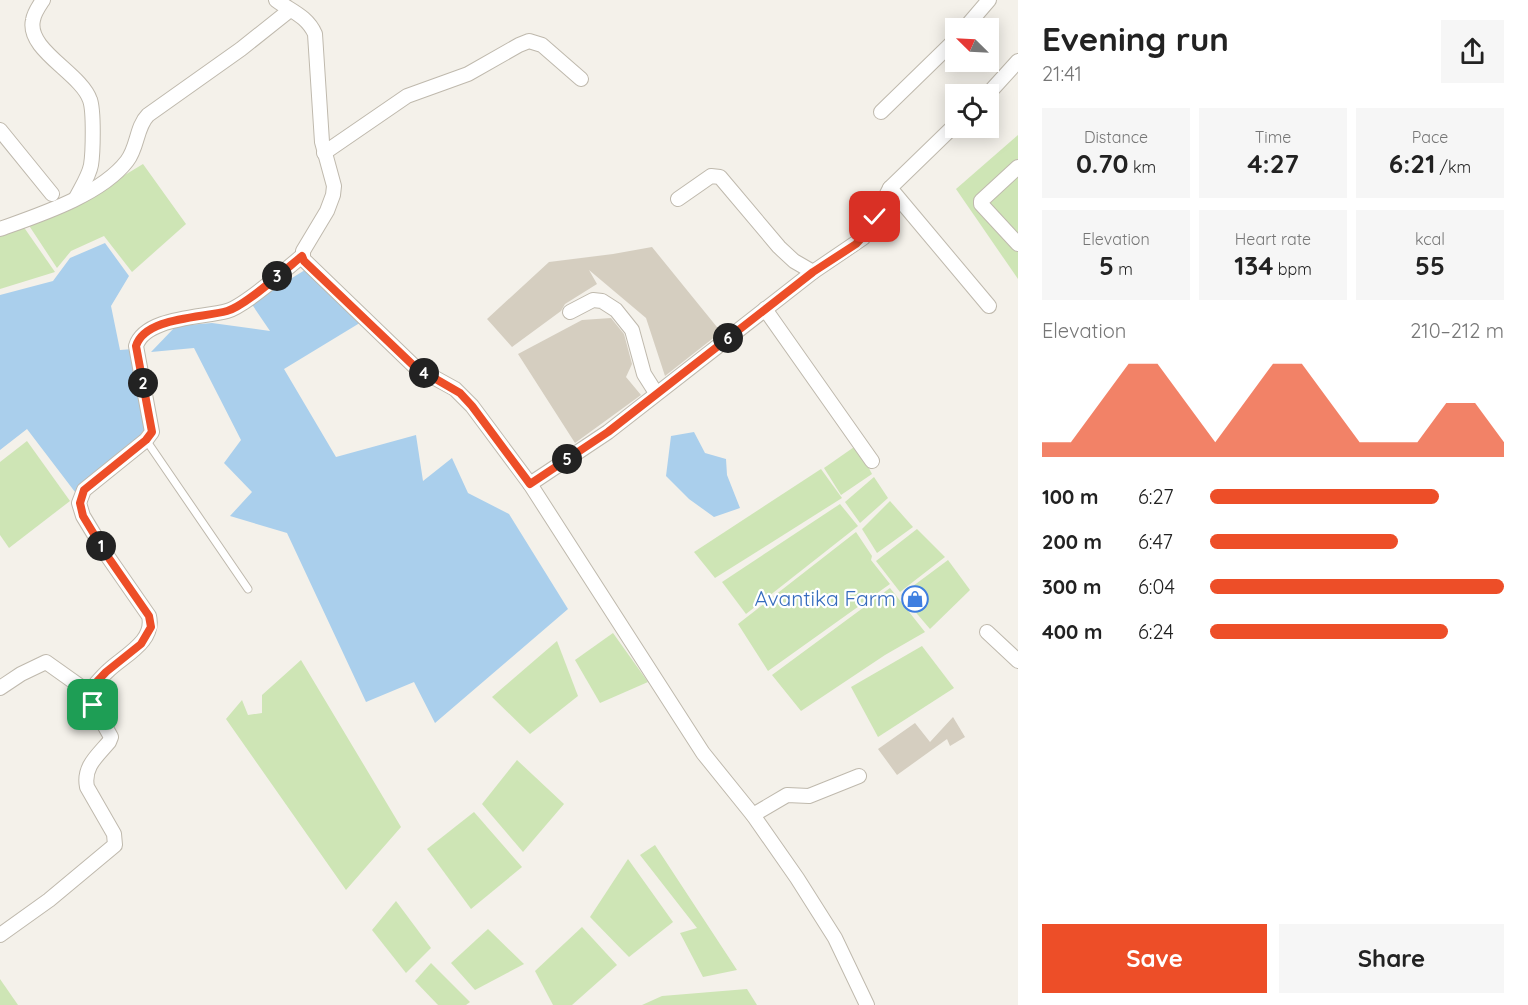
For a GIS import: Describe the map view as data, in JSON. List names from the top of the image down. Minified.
{"places":{"shop":["Avantika Farm"]},"north":"top left","page":{"heading":["Evening run","21:41"],"stats":[["Distance","0.70 km"],["Time","4:27"],["Pace","6:21 /km"],["Elevation","5 m"],["Heart rate","134 bpm"],["kcal","55"]],"pins":["3","6","4","2","5","1"],"chart":["Elevation","210–212 m"],"list":[{"name":"100 m","note":"6:27"},{"name":"200 m","note":"6:47"},{"name":"300 m","note":"6:04"},{"name":"400 m","note":"6:24"}],"buttons":["Save","Share"]}}
